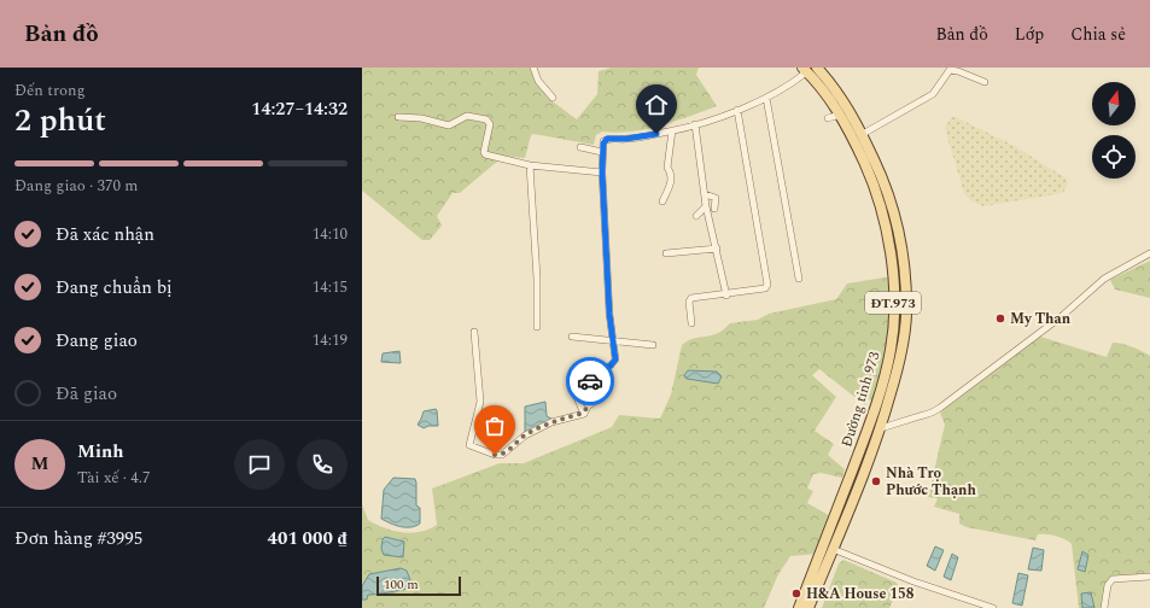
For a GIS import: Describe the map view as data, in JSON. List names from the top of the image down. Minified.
{"streets":{"main road":["ĐT.973","Đường tỉnh 973"]},"places":["My Than","Nhà Trọ Phước Thạnh","H&A House 158"],"scale_bar":"100 m","north":"top","page":{"header":"Bản đồ","nav":["Bản đồ","Lớp","Chia sẻ"],"heading":["2 phút","Đến trong","14:27–14:32"],"panel":["Minh","Tài xế · 4.7","Đơn hàng #3995","401 000 ₫"],"bar":"Đang giao · 370 m","list":[["Đã xác nhận","14:10"],["Đang chuẩn bị","14:15"],["Đang giao","14:19"],"Đã giao"],"round":"M","scale":"100 m"}}
